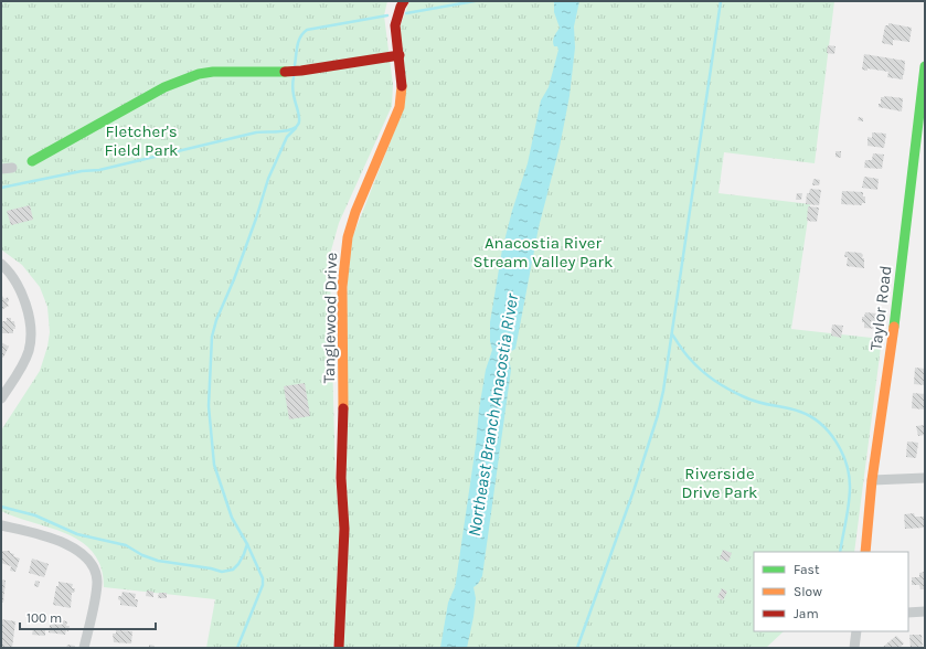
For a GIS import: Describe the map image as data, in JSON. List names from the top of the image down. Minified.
{"streets":{"street":["Taylor Road","Tanglewood Drive"]},"water":["Northeast Branch Anacostia River"],"parks":["Fletcher's Field Park","Anacostia River Stream Valley Park","Riverside Drive Park"],"legend":["Fast","Slow","Jam"],"scale_bar":"100 m"}
